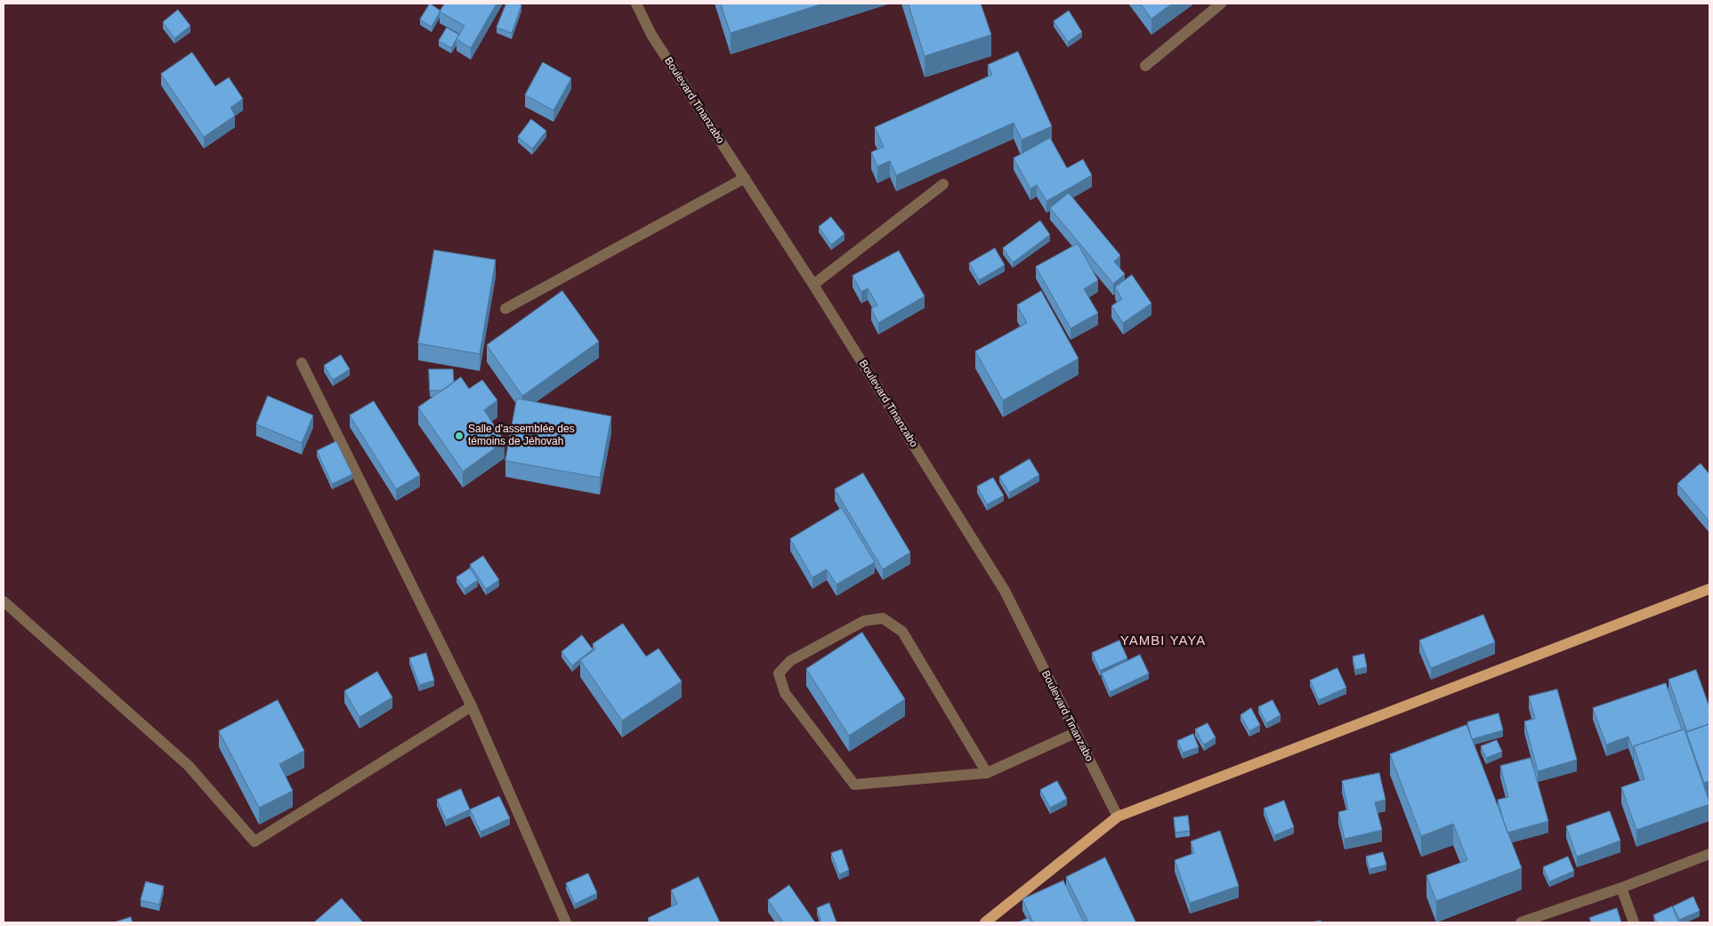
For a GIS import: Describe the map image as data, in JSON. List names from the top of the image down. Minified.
{"streets":{"street":["Boulevard Tinanzabo"]},"districts":["YAMBI YAYA"],"places":["Salle d'assemblée des témoins de Jéhovah"]}
